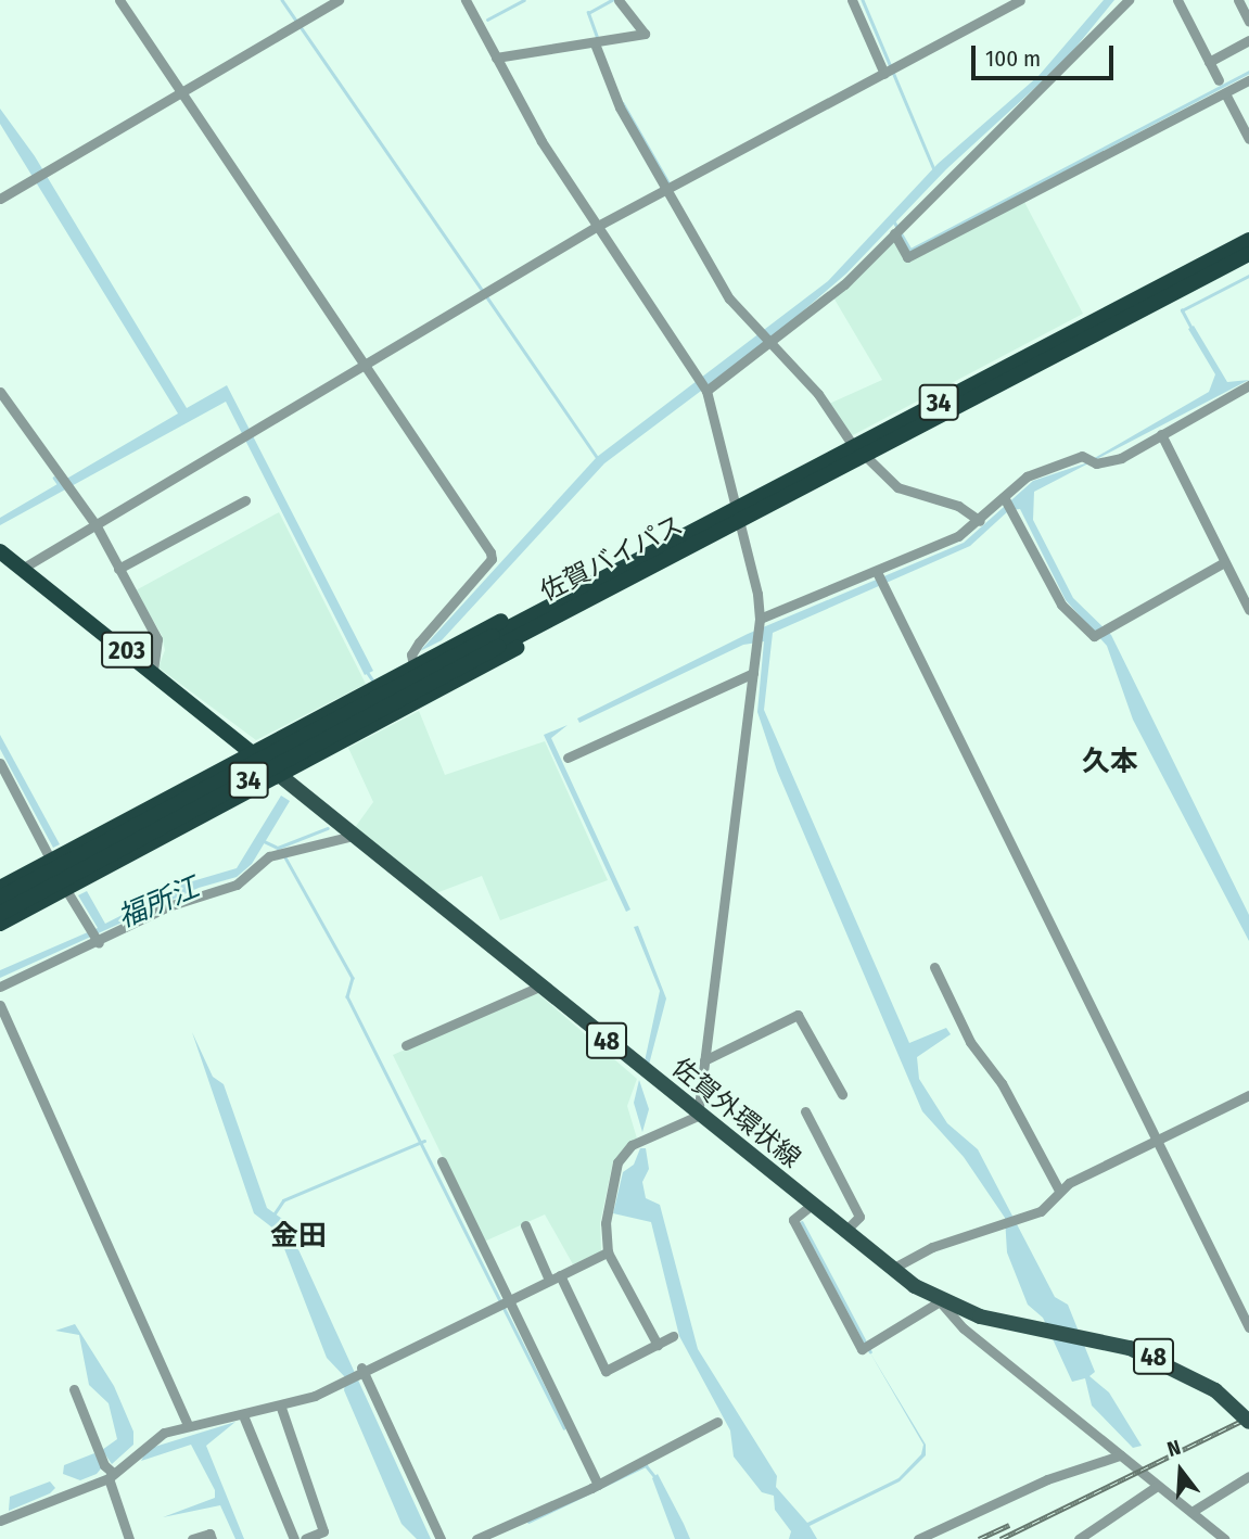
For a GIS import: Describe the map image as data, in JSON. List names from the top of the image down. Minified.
{"streets":{"highway":["34","佐賀バイパス","203"],"main road":["48","佐賀外環状線"]},"crossings":[["34","佐賀バイパス"],["34","203"],["34","佐賀外環状線"],["203","佐賀外環状線"]],"districts":["久本","金田"],"water":["福所江"],"scale_bar":"100 m","north":"top"}
